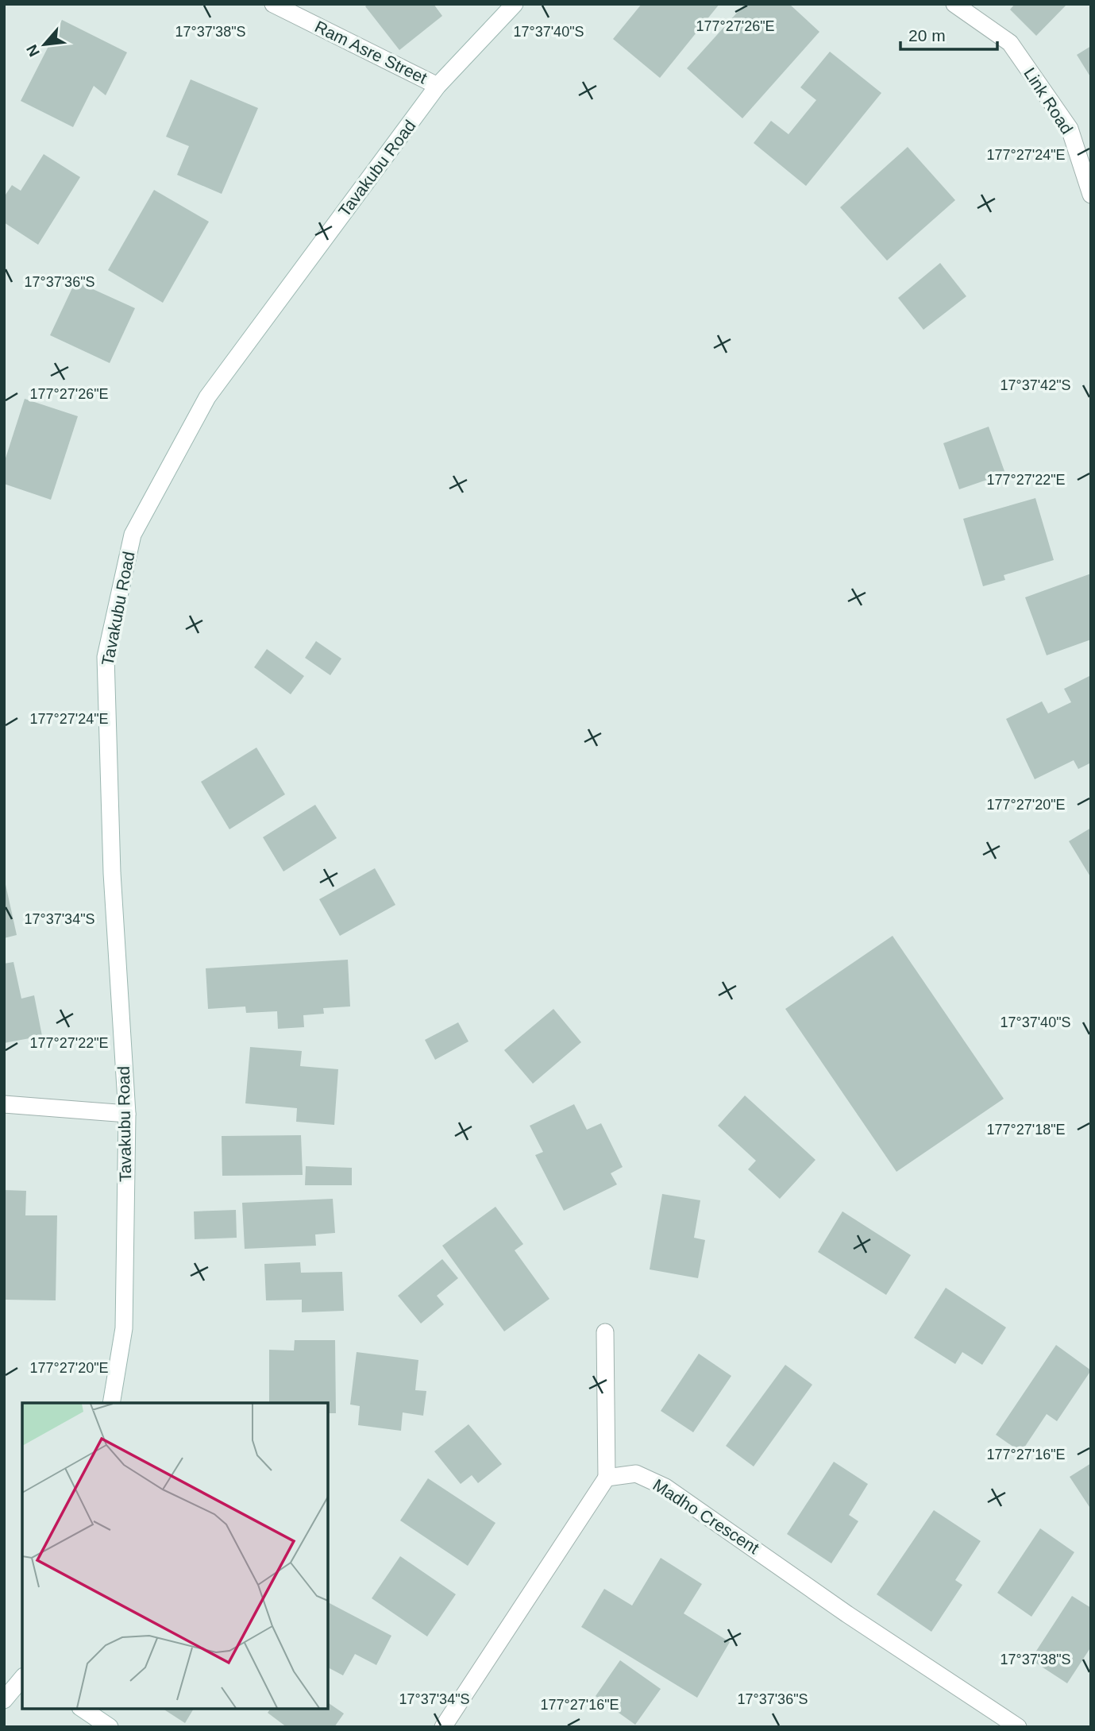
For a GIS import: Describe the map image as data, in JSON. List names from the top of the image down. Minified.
{"streets":{"main road":["Ram Asre Street","Link Road","Tavakubu Road","Madho Crescent"]},"crossings":[["Ram Asre Street","Tavakubu Road"]],"scale_bar":"20 m","north":"bottom left","coordinates":["177°27'26\"E","17°37'38\"S","17°37'40\"S","177°27'24\"E","17°37'36\"S","17°37'42\"S","177°27'22\"E","177°27'20\"E","17°37'34\"S","177°27'18\"E","177°27'16\"E"]}
